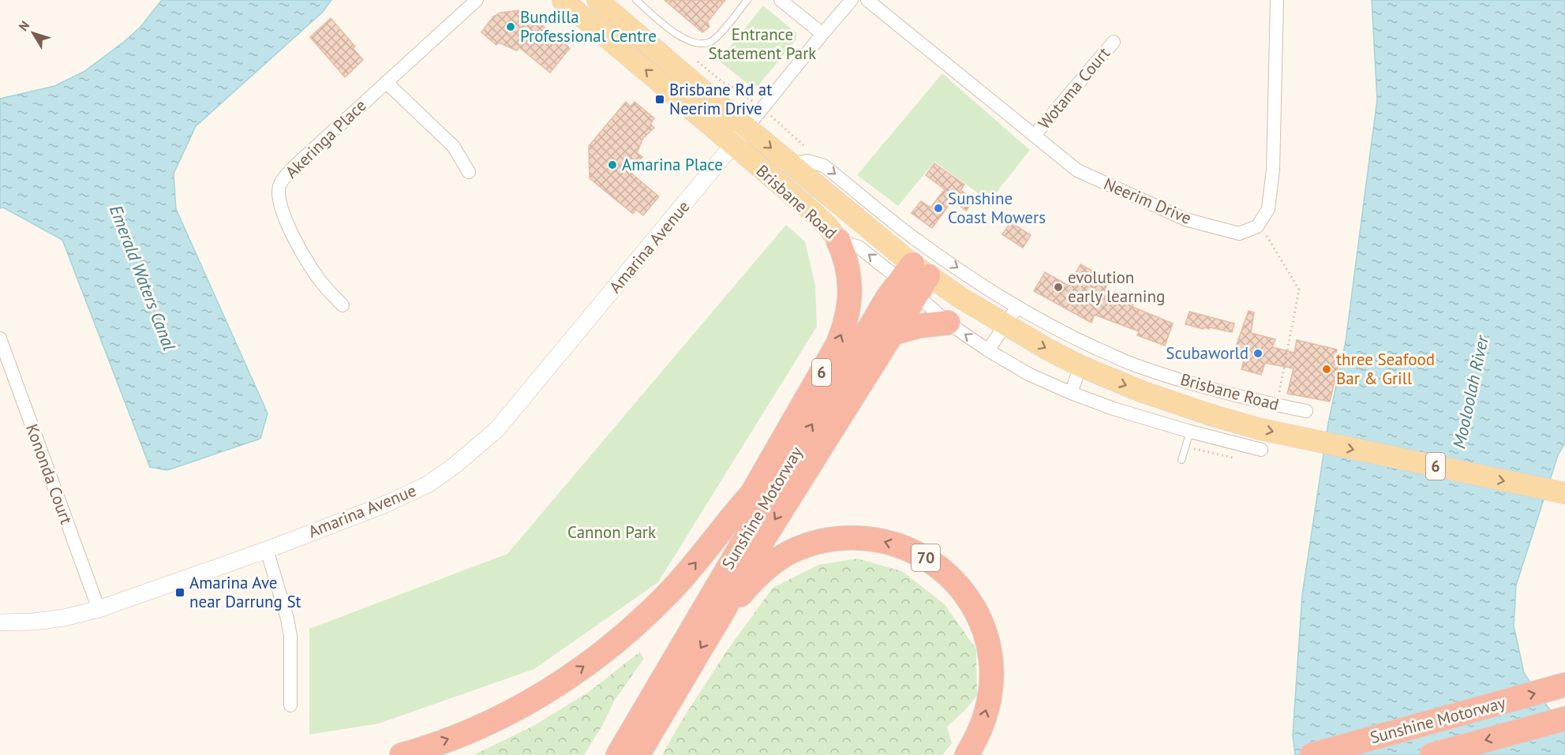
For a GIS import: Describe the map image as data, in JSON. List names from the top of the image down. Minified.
{"streets":{"highway":["6","Sunshine Motorway","70"],"main road":["Brisbane Road"],"street":["Wotama Court","Akeringa Place","Neerim Drive","Amarina Avenue","Kononda Court"]},"crossings":[["Wotama Court","Neerim Drive"],["Brisbane Road","Amarina Avenue"],["Brisbane Road","6"],["Brisbane Road","Sunshine Motorway"],["Amarina Avenue","Kononda Court"],["6","Sunshine Motorway"],["Sunshine Motorway","70"]],"water":["Emerald Waters Canal","Mooloolah River"],"parks":["Entrance Statement Park","Cannon Park"],"places":{"other":["Bundilla Professional Centre","Amarina Place","Sunshine Coast Mowers","evolution early learning","Scubaworld","three Seafood Bar & Grill"],"transit":["Brisbane Rd at Neerim Drive","Amarina Ave near Darrung St"]},"north":"top left"}
